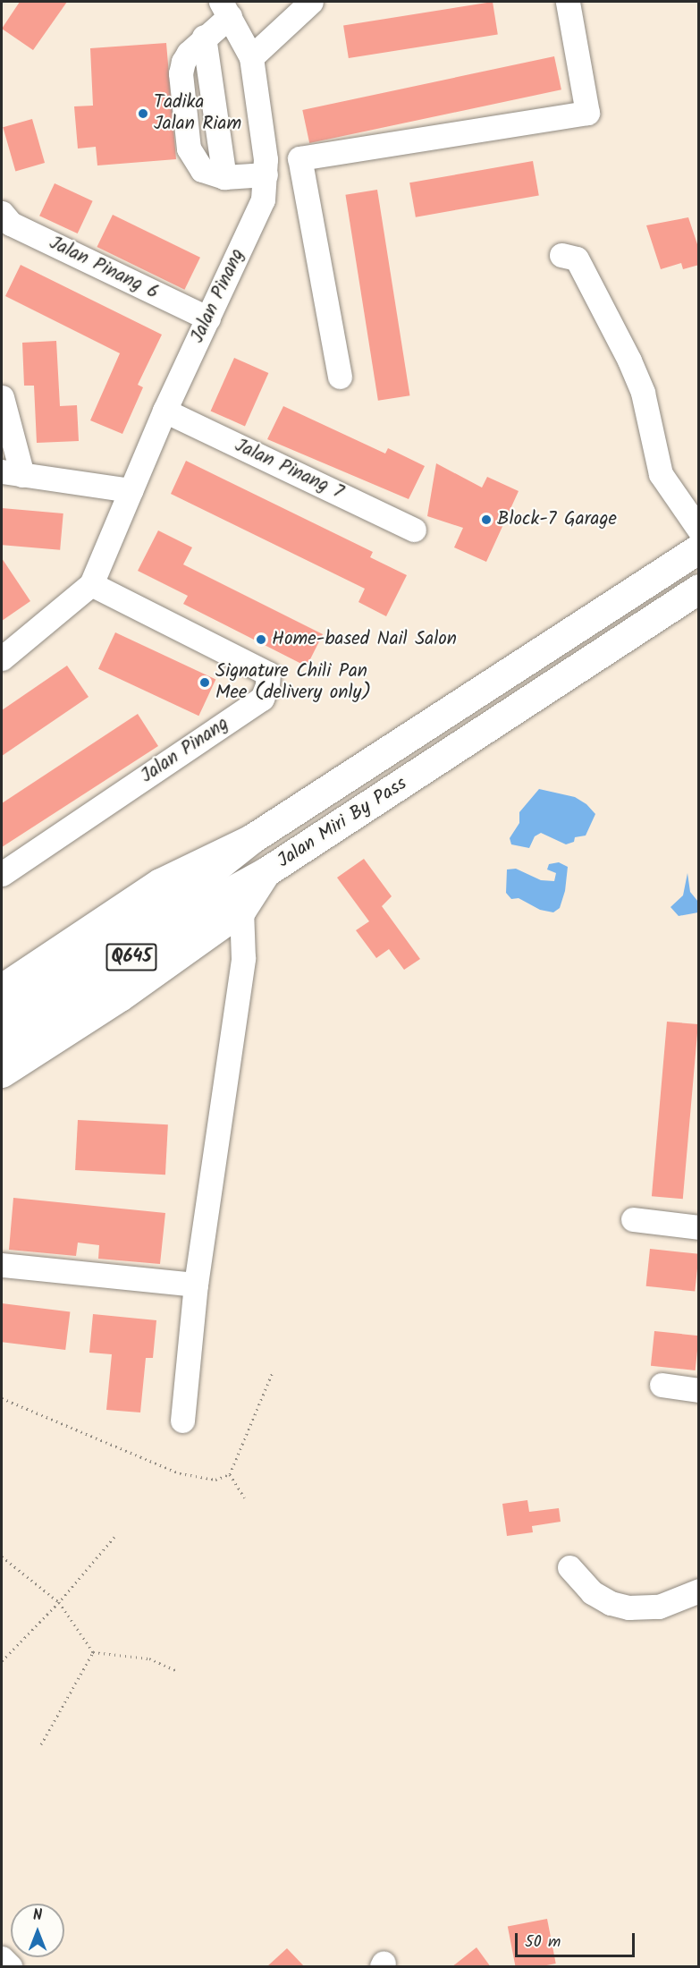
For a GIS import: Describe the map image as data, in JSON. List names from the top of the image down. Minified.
{"streets":{"main road":["Jalan Miri By Pass","Q645"],"street":["Jalan Pinang 6","Jalan Pinang","Jalan Pinang 7"]},"crossings":[["Jalan Pinang 6","Jalan Pinang"],["Jalan Pinang","Jalan Pinang 7"],["Jalan Miri By Pass","Q645"]],"places":["Tadika Jalan Riam","Block-7 Garage","Home-based Nail Salon","Signature Chili Pan Mee (delivery only)"],"scale_bar":"50 m","north":"top"}
